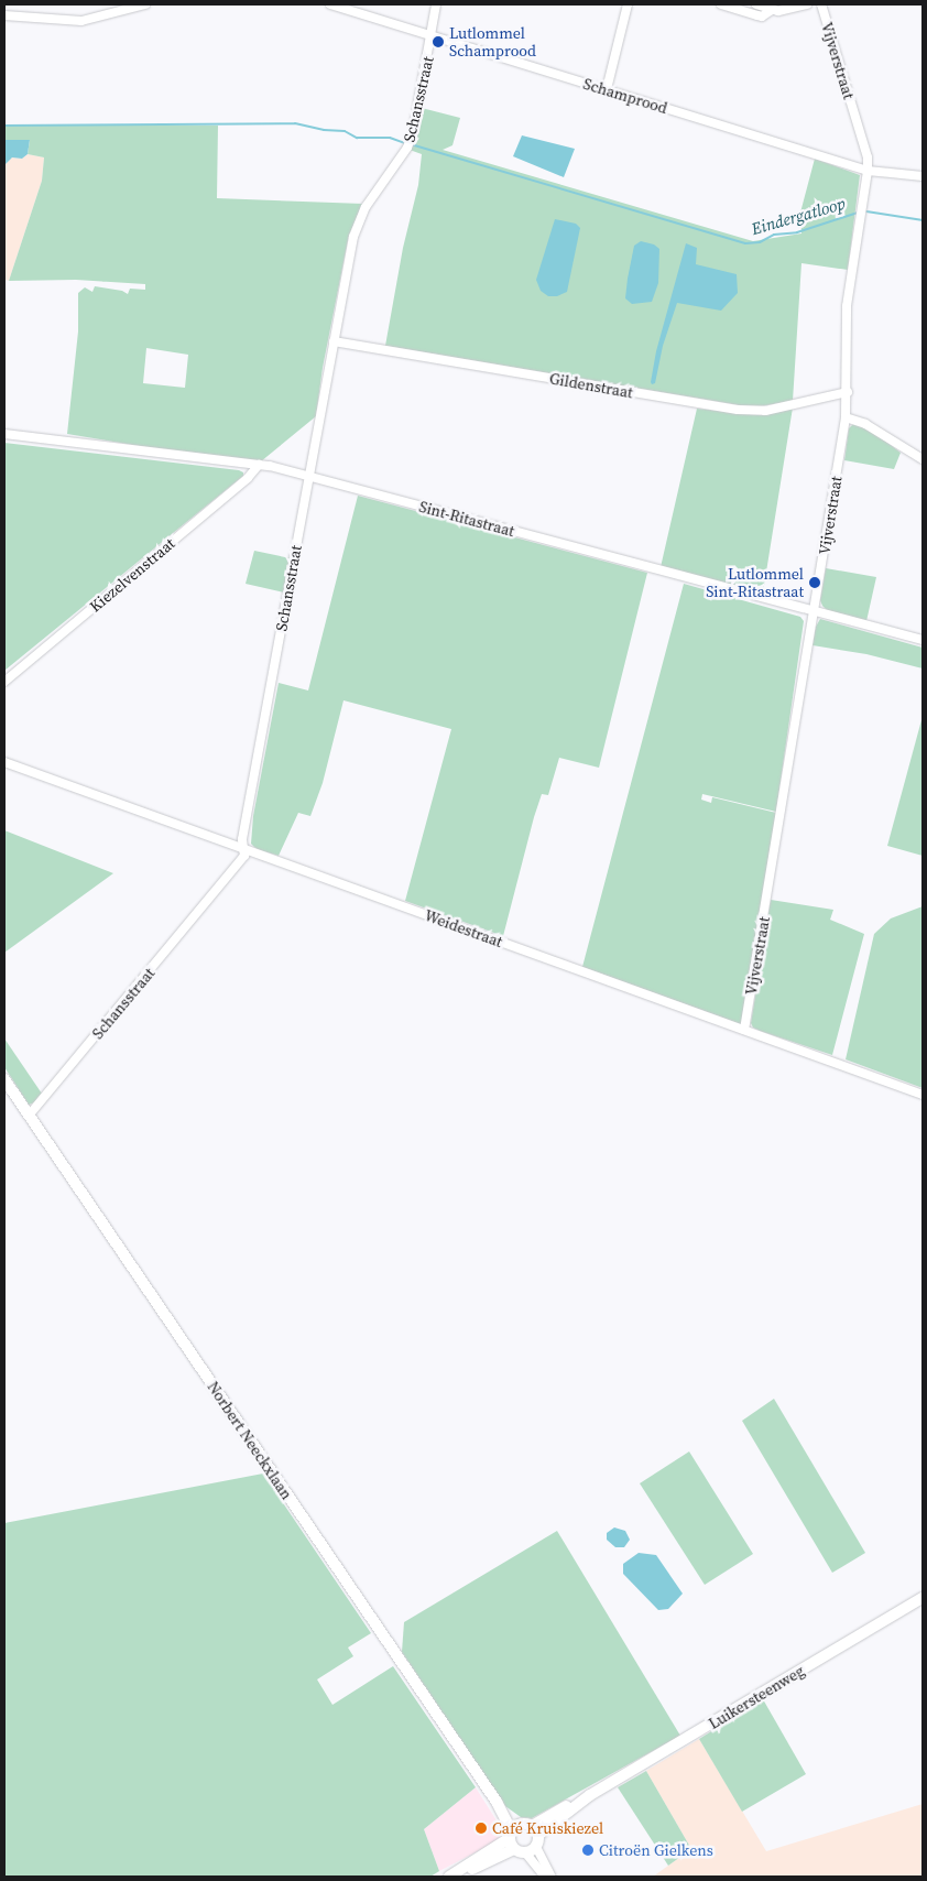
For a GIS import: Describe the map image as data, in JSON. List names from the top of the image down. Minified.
{"streets":{"main road":["Norbert Neeckxlaan","Luikersteenweg"],"street":["Vijverstraat","Schamprood","Schansstraat","Gildenstraat","Sint-Ritastraat","Kiezelvenstraat","Weidestraat"]},"crossings":[["Vijverstraat","Schamprood"],["Vijverstraat","Gildenstraat"],["Vijverstraat","Sint-Ritastraat"],["Vijverstraat","Weidestraat"],["Schamprood","Schansstraat"],["Schansstraat","Gildenstraat"],["Schansstraat","Sint-Ritastraat"],["Schansstraat","Weidestraat"],["Schansstraat","Norbert Neeckxlaan"],["Sint-Ritastraat","Kiezelvenstraat"],["Norbert Neeckxlaan","Luikersteenweg"]],"water":["Eindergatloop"],"places":["Lutlommel Schamprood","Lutlommel Sint-Ritastraat","Café Kruiskiezel","Citroën Gielkens"]}
